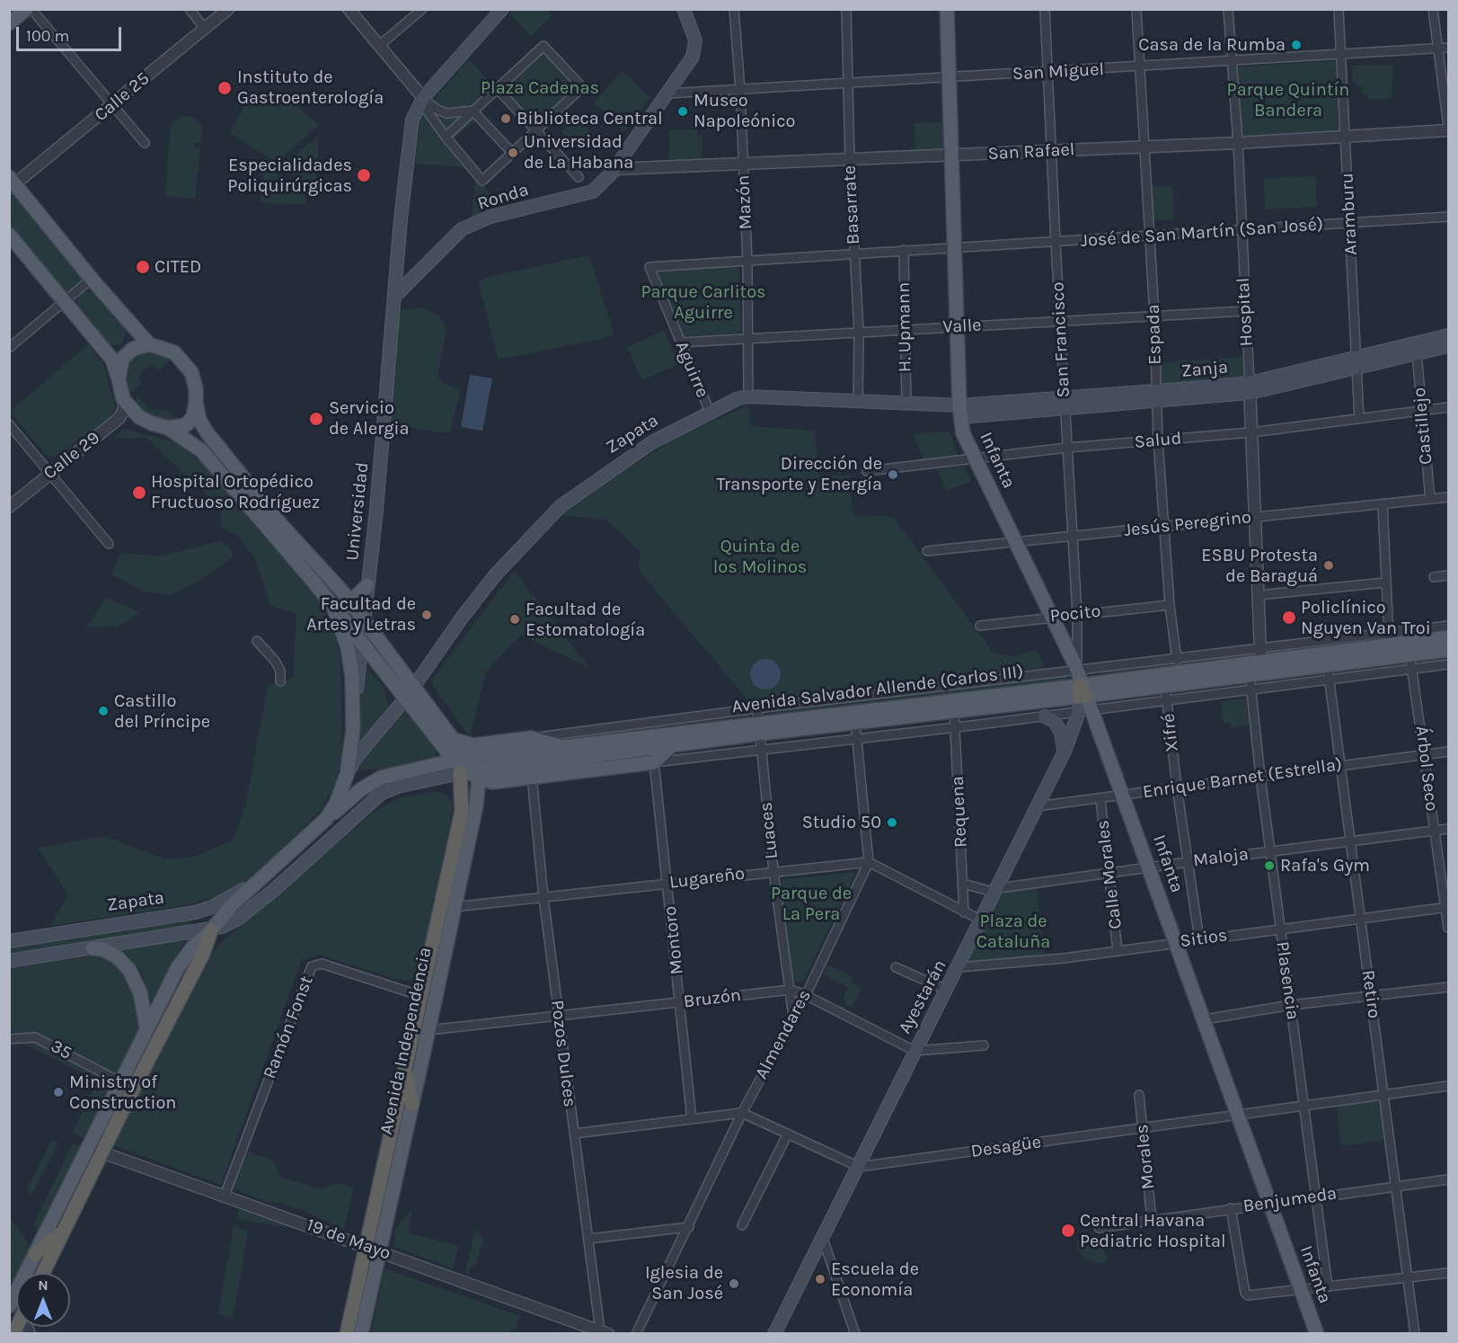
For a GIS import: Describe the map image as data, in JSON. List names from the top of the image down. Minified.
{"streets":{"highway":["Avenida Independencia"],"main road":["Ronda","Zanja","Zapata","Infanta","Universidad","Avenida Salvador Allende (Carlos III)","Ayestarán"],"street":["San Miguel","Calle 25","San Rafael","Mazón","Basarrate","Aramburu","José de San Martín (San José)","Hospital","Valle","H. Upmann","Espada","San Francisco","Aguirre","Castillejo","Salud","Calle 29","Jesús Peregrino","Pocito","Xifré","Árbol Seco","Enrique Barnet (Estrella)","Requena","Luaces","Maloja","Calle Morales","Lugareño","Sitios","Montoro","Plasencia","Retiro","Bruzón","Ramón Fonst","Almendares","35","Pozos Dulces","Desagüe","Morales","Benjumeda","19 de Mayo"]},"crossings":[["San Miguel","Ronda"],["San Miguel","Mazón"],["San Miguel","Basarrate"],["San Miguel","Aramburu"],["San Miguel","Hospital"],["San Miguel","Espada"],["San Miguel","San Francisco"],["San Miguel","Infanta"],["San Rafael","Ronda"],["San Rafael","Mazón"],["San Rafael","Basarrate"],["San Rafael","Aramburu"],["San Rafael","Hospital"],["San Rafael","Espada"],["San Rafael","San Francisco"],["San Rafael","Infanta"],["Ronda","Universidad"],["Mazón","José de San Martín (San José)"],["Mazón","Valle"],["Mazón","Zapata"],["Basarrate","José de San Martín (San José)"],["Basarrate","Valle"],["Basarrate","Zapata"],["Aramburu","José de San Martín (San José)"],["Aramburu","Zanja"],["Aramburu","Salud"],["José de San Martín (San José)","Hospital"],["José de San Martín (San José)","H. Upmann"],["José de San Martín (San José)","Espada"],["José de San Martín (San José)","San Francisco"],["José de San Martín (San José)","Aguirre"],["José de San Martín (San José)","Infanta"],["Hospital","Valle"],["Hospital","Zanja"],["Hospital","Salud"],["Hospital","Jesús Peregrino"],["Hospital","Avenida Salvador Allende (Carlos III)"],["Valle","H. Upmann"],["Valle","Espada"],["Valle","San Francisco"],["Valle","Aguirre"],["Valle","Infanta"],["H. Upmann","Zapata"],["Espada","Zanja"],["Espada","Salud"],["Espada","Jesús Peregrino"],["Espada","Pocito"],["Espada","Avenida Salvador Allende (Carlos III)"],["San Francisco","Zanja"],["San Francisco","Salud"],["San Francisco","Infanta"],["San Francisco","Jesús Peregrino"],["San Francisco","Pocito"],["San Francisco","Avenida Salvador Allende (Carlos III)"],["Aguirre","Zapata"],["Zanja","Castillejo"],["Zanja","Zapata"],["Zanja","Infanta"],["Castillejo","Salud"],["Castillejo","Jesús Peregrino"],["Zapata","Infanta"],["Zapata","Avenida Salvador Allende (Carlos III)"],["Zapata","35"],["Zapata","19 de Mayo"],["Salud","Infanta"],["Infanta","Jesús Peregrino"],["Infanta","Pocito"],["Infanta","Avenida Salvador Allende (Carlos III)"],["Infanta","Enrique Barnet (Estrella)"],["Infanta","Maloja"],["Infanta","Sitios"],["Infanta","Ayestarán"],["Infanta","Desagüe"],["Infanta","Benjumeda"],["Avenida Salvador Allende (Carlos III)","Xifré"],["Avenida Salvador Allende (Carlos III)","Árbol Seco"],["Avenida Salvador Allende (Carlos III)","Requena"],["Avenida Salvador Allende (Carlos III)","Luaces"],["Avenida Salvador Allende (Carlos III)","Plasencia"],["Avenida Salvador Allende (Carlos III)","Retiro"],["Avenida Salvador Allende (Carlos III)","Avenida Independencia"],["Xifré","Enrique Barnet (Estrella)"],["Xifré","Maloja"],["Xifré","Sitios"],["Árbol Seco","Enrique Barnet (Estrella)"],["Árbol Seco","Maloja"],["Árbol Seco","Sitios"],["Enrique Barnet (Estrella)","Calle Morales"],["Enrique Barnet (Estrella)","Plasencia"],["Enrique Barnet (Estrella)","Retiro"],["Enrique Barnet (Estrella)","Ayestarán"],["Requena","Maloja"],["Luaces","Lugareño"],["Luaces","Bruzón"],["Luaces","Almendares"],["Maloja","Calle Morales"],["Maloja","Plasencia"],["Maloja","Retiro"],["Maloja","Ayestarán"],["Calle Morales","Sitios"],["Lugareño","Montoro"],["Lugareño","Almendares"],["Lugareño","Avenida Independencia"],["Lugareño","Pozos Dulces"],["Sitios","Plasencia"],["Sitios","Retiro"],["Sitios","Ayestarán"],["Montoro","Bruzón"],["Plasencia","Desagüe"],["Plasencia","Benjumeda"],["Retiro","Desagüe"],["Retiro","Benjumeda"],["Ayestarán","Bruzón"],["Ayestarán","Desagüe"],["Bruzón","Almendares"],["Bruzón","Avenida Independencia"],["Bruzón","Pozos Dulces"],["Ramón Fonst","Avenida Independencia"],["Ramón Fonst","19 de Mayo"],["Avenida Independencia","19 de Mayo"],["Pozos Dulces","19 de Mayo"],["Desagüe","Morales"],["Morales","Benjumeda"]],"parks":["Plaza Cadenas","Parque Quintín Bandera","Parque Carlitos Aguirre","Quinta de los Molinos","Parque de La Pera","Plaza de Cataluña"],"places":["Casa de la Rumba","Instituto de Gastroenterología","Museo Napoleónico","Biblioteca Central","Universidad de La Habana","Especialidades Poliquirúrgicas","CITED","Servicio de Alergia","Dirección de Transporte y Energía","Hospital Ortopédico Fructuoso Rodríguez","ESBU Protesta de Baraguá","Facultad de Artes y Letras","Policlínico Nguyen Van Troi","Facultad de Estomatología","Castillo del Príncipe","Studio 50","Rafa's Gym","Ministry of Construction","Central Havana Pediatric Hospital","Escuela de Economía","Iglesia de San José"],"scale_bar":"100 m","north":"top"}
